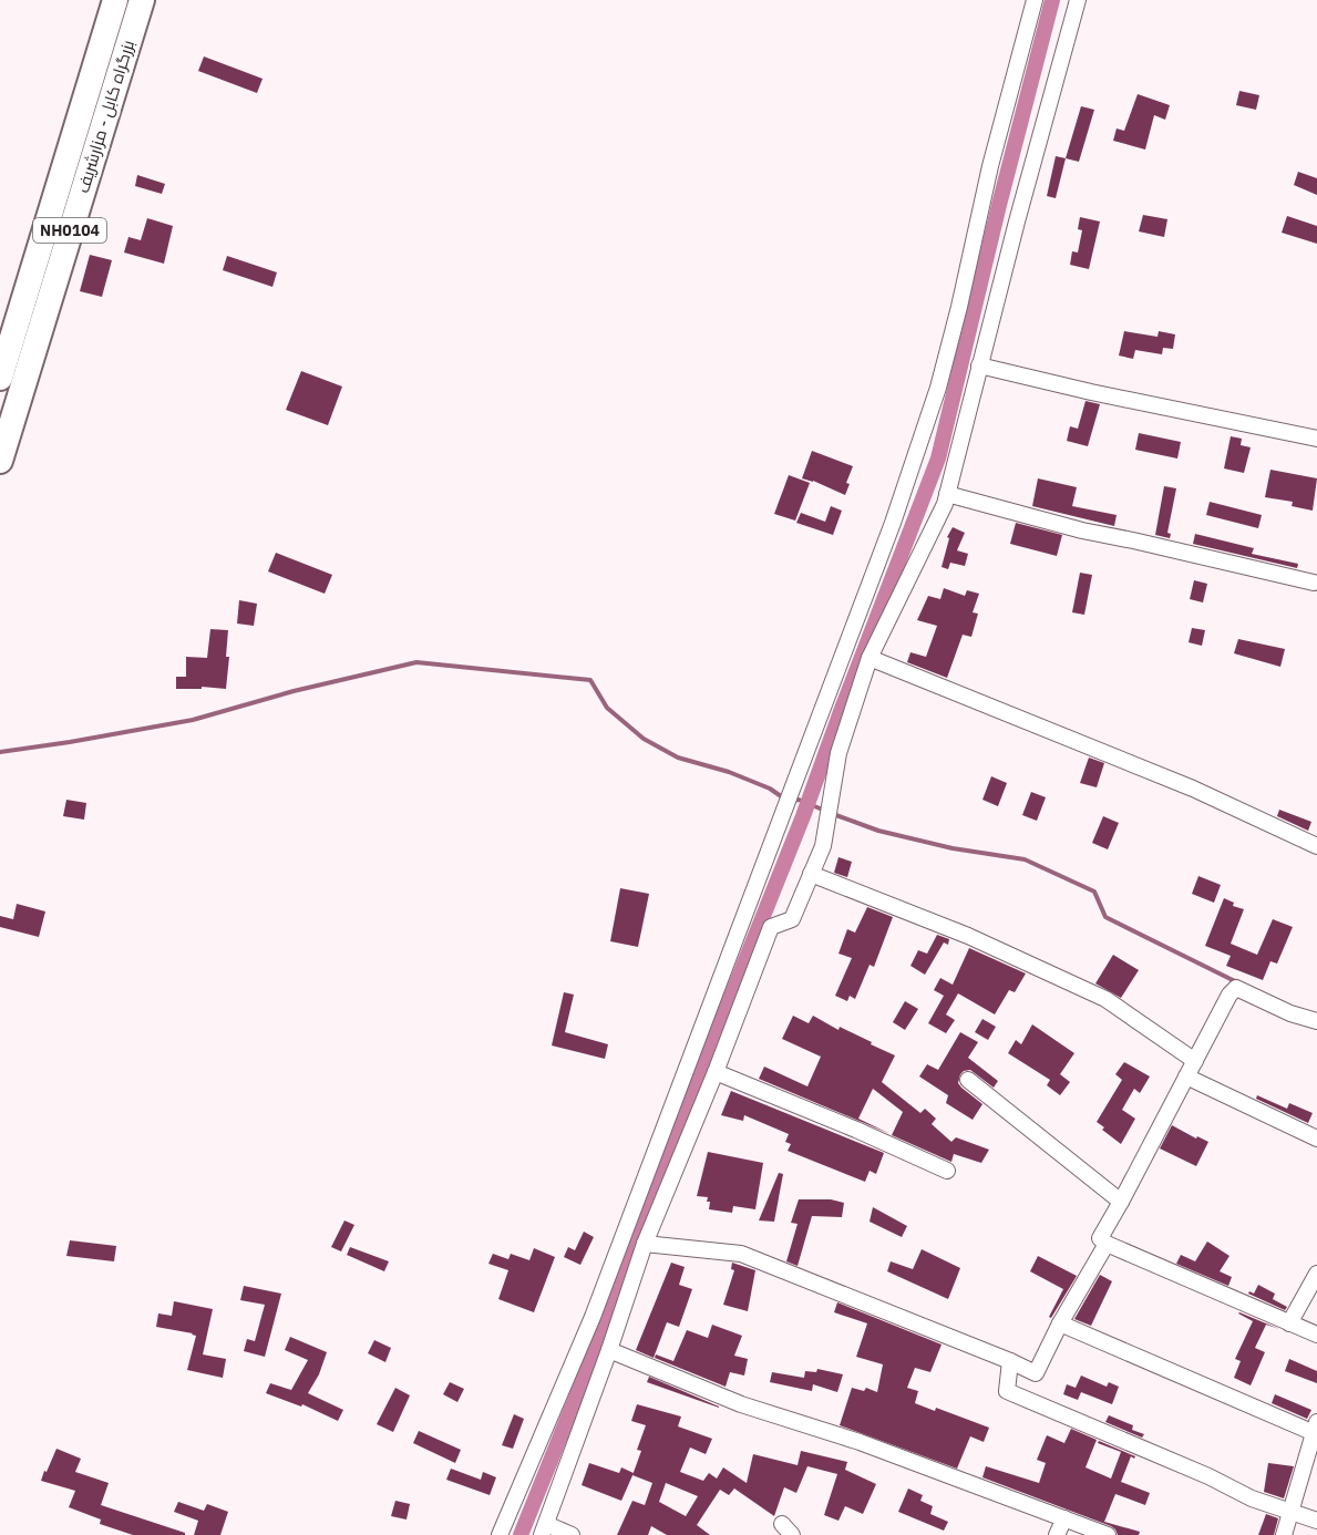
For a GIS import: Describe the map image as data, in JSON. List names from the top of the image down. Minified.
{"streets":{"highway":["بزرگراه کابل - مزارشریف","NH0104"]}}
